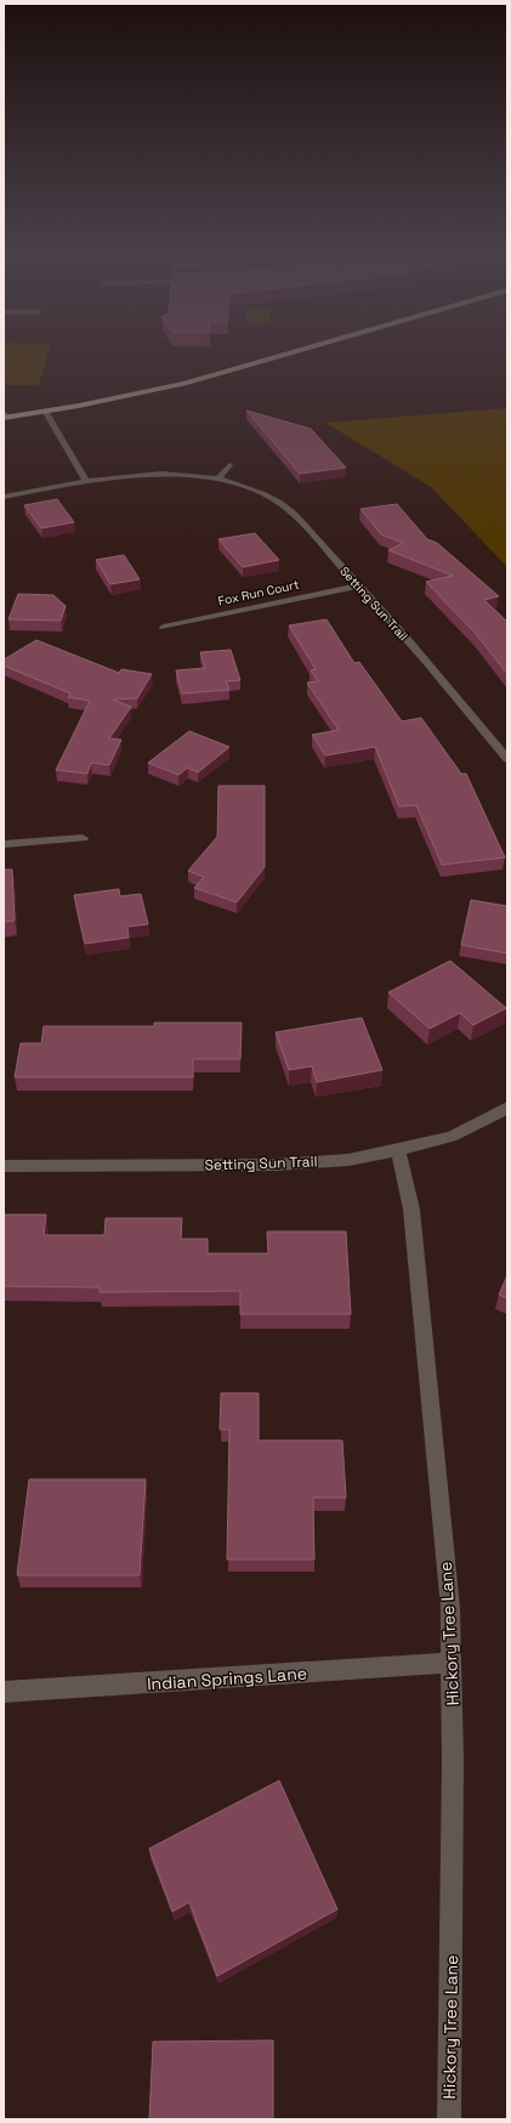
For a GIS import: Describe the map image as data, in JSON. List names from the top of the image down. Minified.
{"streets":{"street":["Fox Run Court","Setting Sun Trail","Hickory Tree Lane","Indian Springs Lane"]},"crossings":[["Fox Run Court","Setting Sun Trail"],["Setting Sun Trail","Hickory Tree Lane"],["Hickory Tree Lane","Indian Springs Lane"]]}
